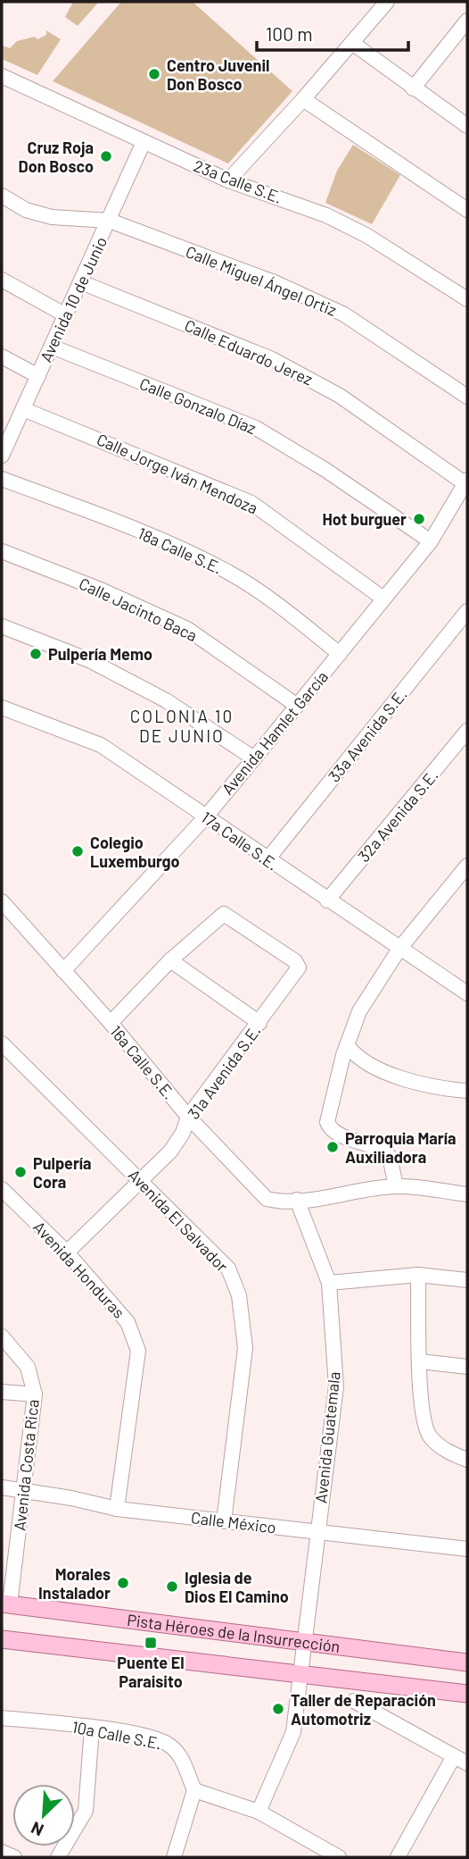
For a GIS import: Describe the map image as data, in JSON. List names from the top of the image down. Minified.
{"streets":{"main road":["Pista Héroes de la Insurrección"],"street":["23a Calle S.E.","Calle Miguel Ángel Ortiz","Avenida 10 de Junio","Calle Eduardo Jerez","Calle Gonzalo Díaz","Calle Jorge Iván Mendoza","18a Calle S.E.","Calle Jacinto Baca","Avenida Hamlet García","33a Avenida S.E.","32a Avenida S.E.","17a Calle S.E.","16a Calle S.E.","31a Avenida S.E.","Avenida El Salvador","Avenida Honduras","Avenida Guatemala","Avenida Costa Rica","Calle México","10a Calle S.E."]},"crossings":[["23a Calle S.E.","Avenida 10 de Junio"],["Calle Miguel Ángel Ortiz","Avenida 10 de Junio"],["Avenida 10 de Junio","Calle Eduardo Jerez"],["Avenida 10 de Junio","Calle Gonzalo Díaz"],["Avenida 10 de Junio","Calle Jorge Iván Mendoza"],["Calle Eduardo Jerez","Avenida Hamlet García"],["Calle Gonzalo Díaz","Avenida Hamlet García"],["Calle Jorge Iván Mendoza","Avenida Hamlet García"],["18a Calle S.E.","Avenida Hamlet García"],["Calle Jacinto Baca","Avenida Hamlet García"],["Avenida Hamlet García","17a Calle S.E."],["Avenida Hamlet García","16a Calle S.E."],["33a Avenida S.E.","17a Calle S.E."],["32a Avenida S.E.","17a Calle S.E."],["16a Calle S.E.","31a Avenida S.E."],["16a Calle S.E.","Avenida Guatemala"],["31a Avenida S.E.","Avenida El Salvador"],["31a Avenida S.E.","Avenida Honduras"],["Avenida El Salvador","Calle México"],["Avenida Honduras","Calle México"],["Avenida Guatemala","Calle México"],["Avenida Guatemala","Pista Héroes de la Insurrección"],["Avenida Costa Rica","Calle México"],["Avenida Costa Rica","Pista Héroes de la Insurrección"]],"districts":["COLONIA 10 DE JUNIO"],"places":{"other":["Centro Juvenil Don Bosco","Cruz Roja Don Bosco","Hot burguer","Pulpería Memo","Colegio Luxemburgo","Parroquia María Auxiliadora","Pulpería Cora","Morales Instalador","Iglesia de Dios El Camino","Taller de Reparación Automotriz"],"transit":["Puente El Paraisito"]},"scale_bar":"100 m","north":"bottom left"}
